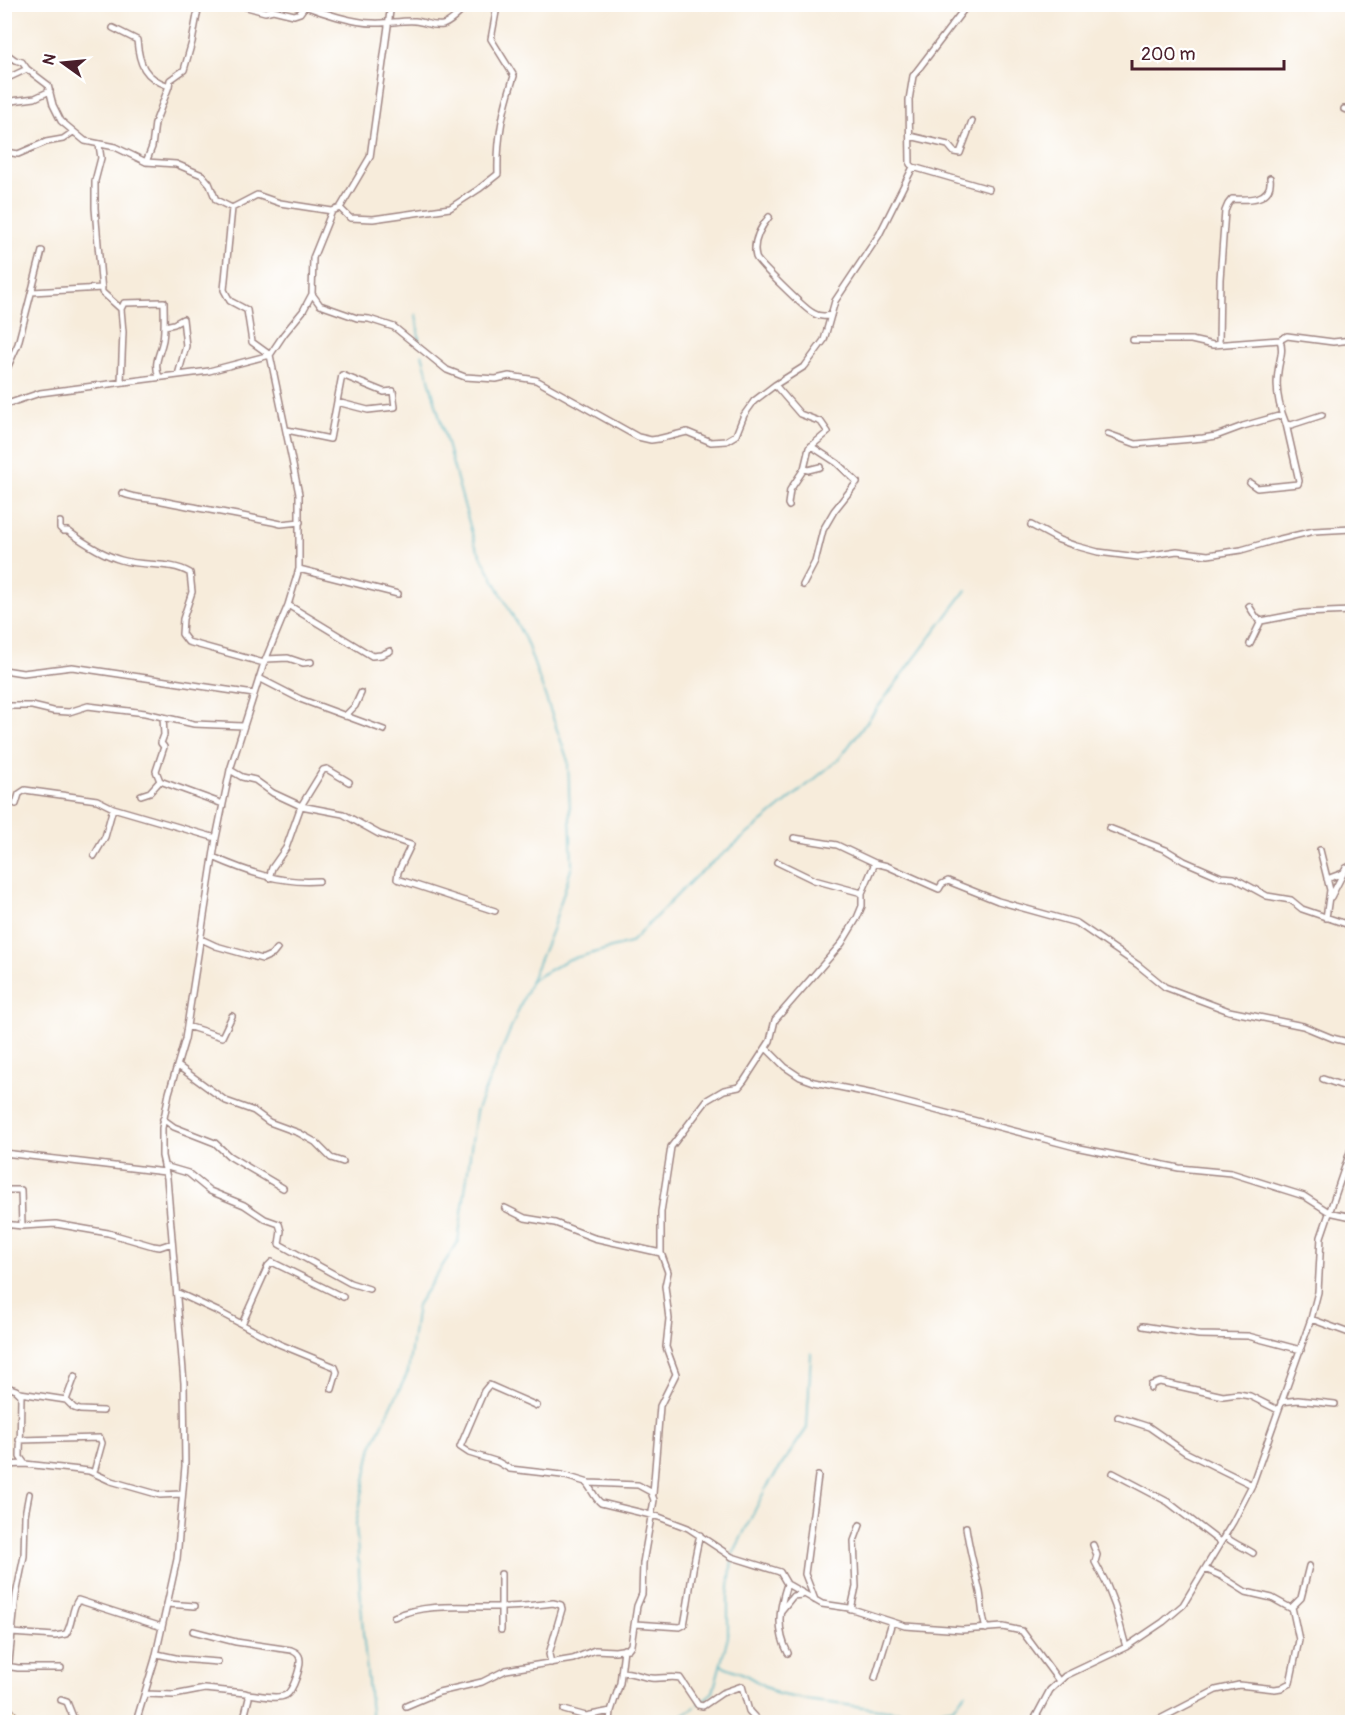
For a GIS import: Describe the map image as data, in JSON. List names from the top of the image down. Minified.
{"scale_bar":"200 m","north":"left"}
